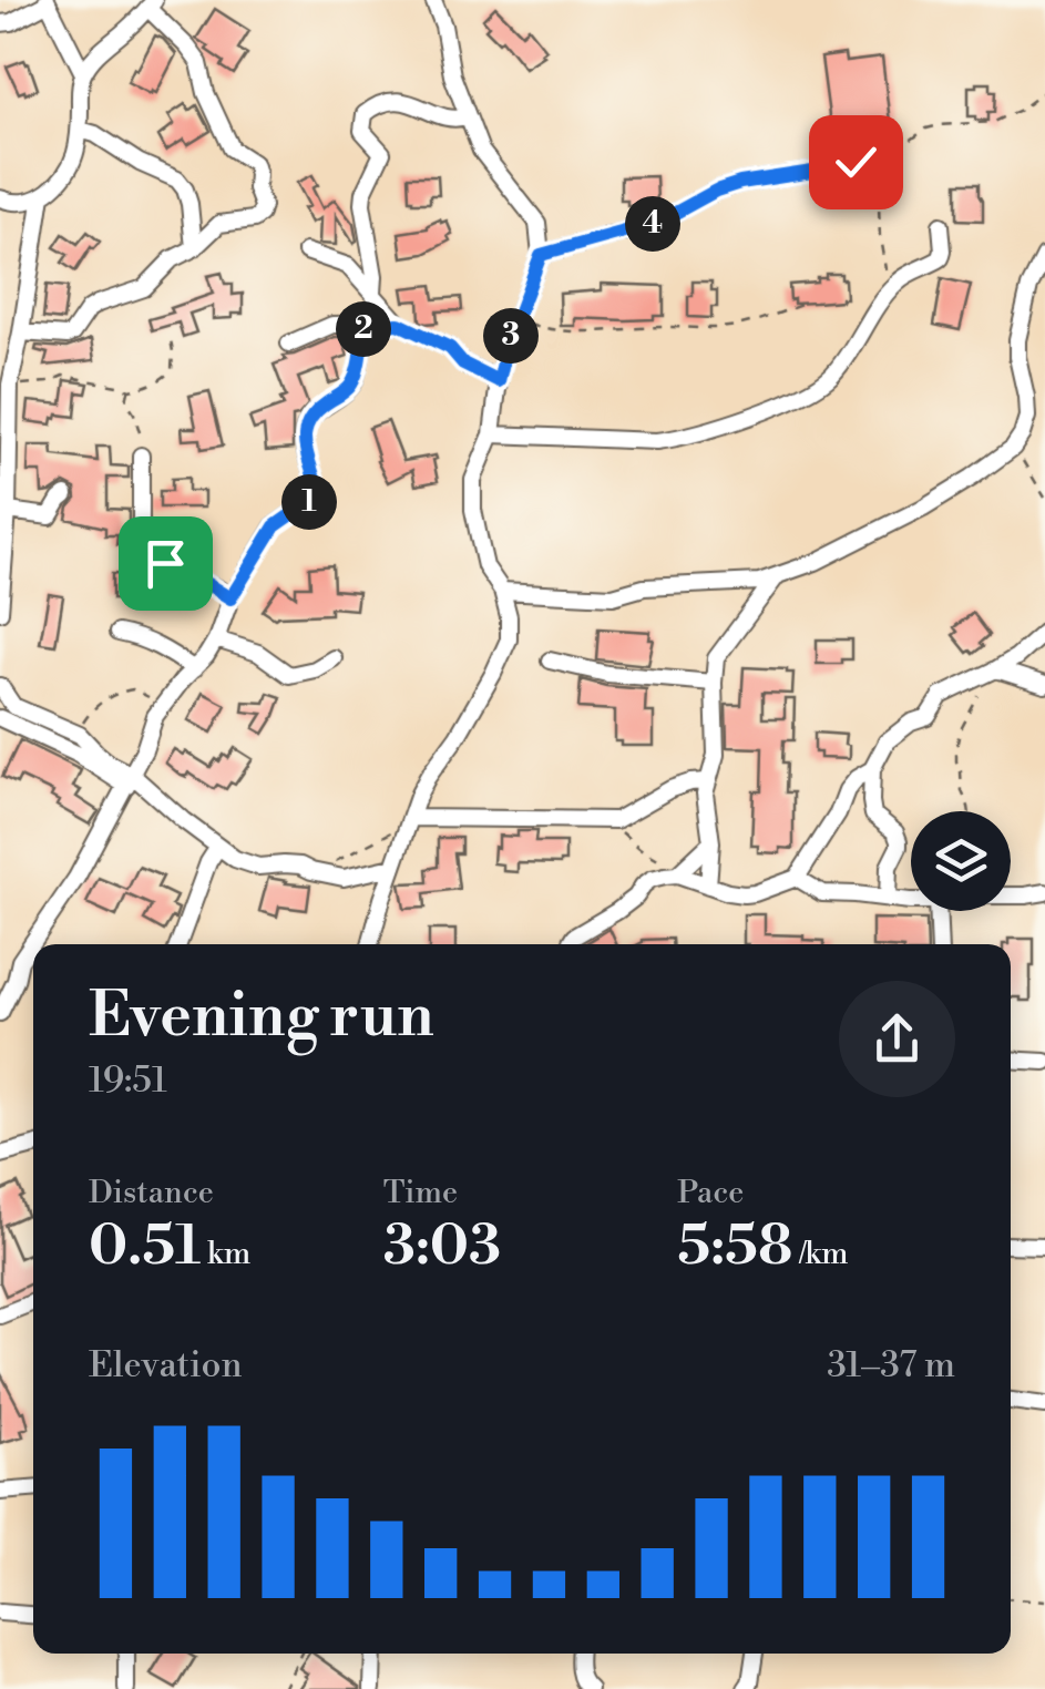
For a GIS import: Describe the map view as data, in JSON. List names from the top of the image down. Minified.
{"page":{"pins":["4","2","3","1"],"heading":["Evening run","19:51"],"stats":[["Distance","0.51 km"],["Time","3:03"],["Pace","5:58 /km"]],"chart":["Elevation","31–37 m"]}}
